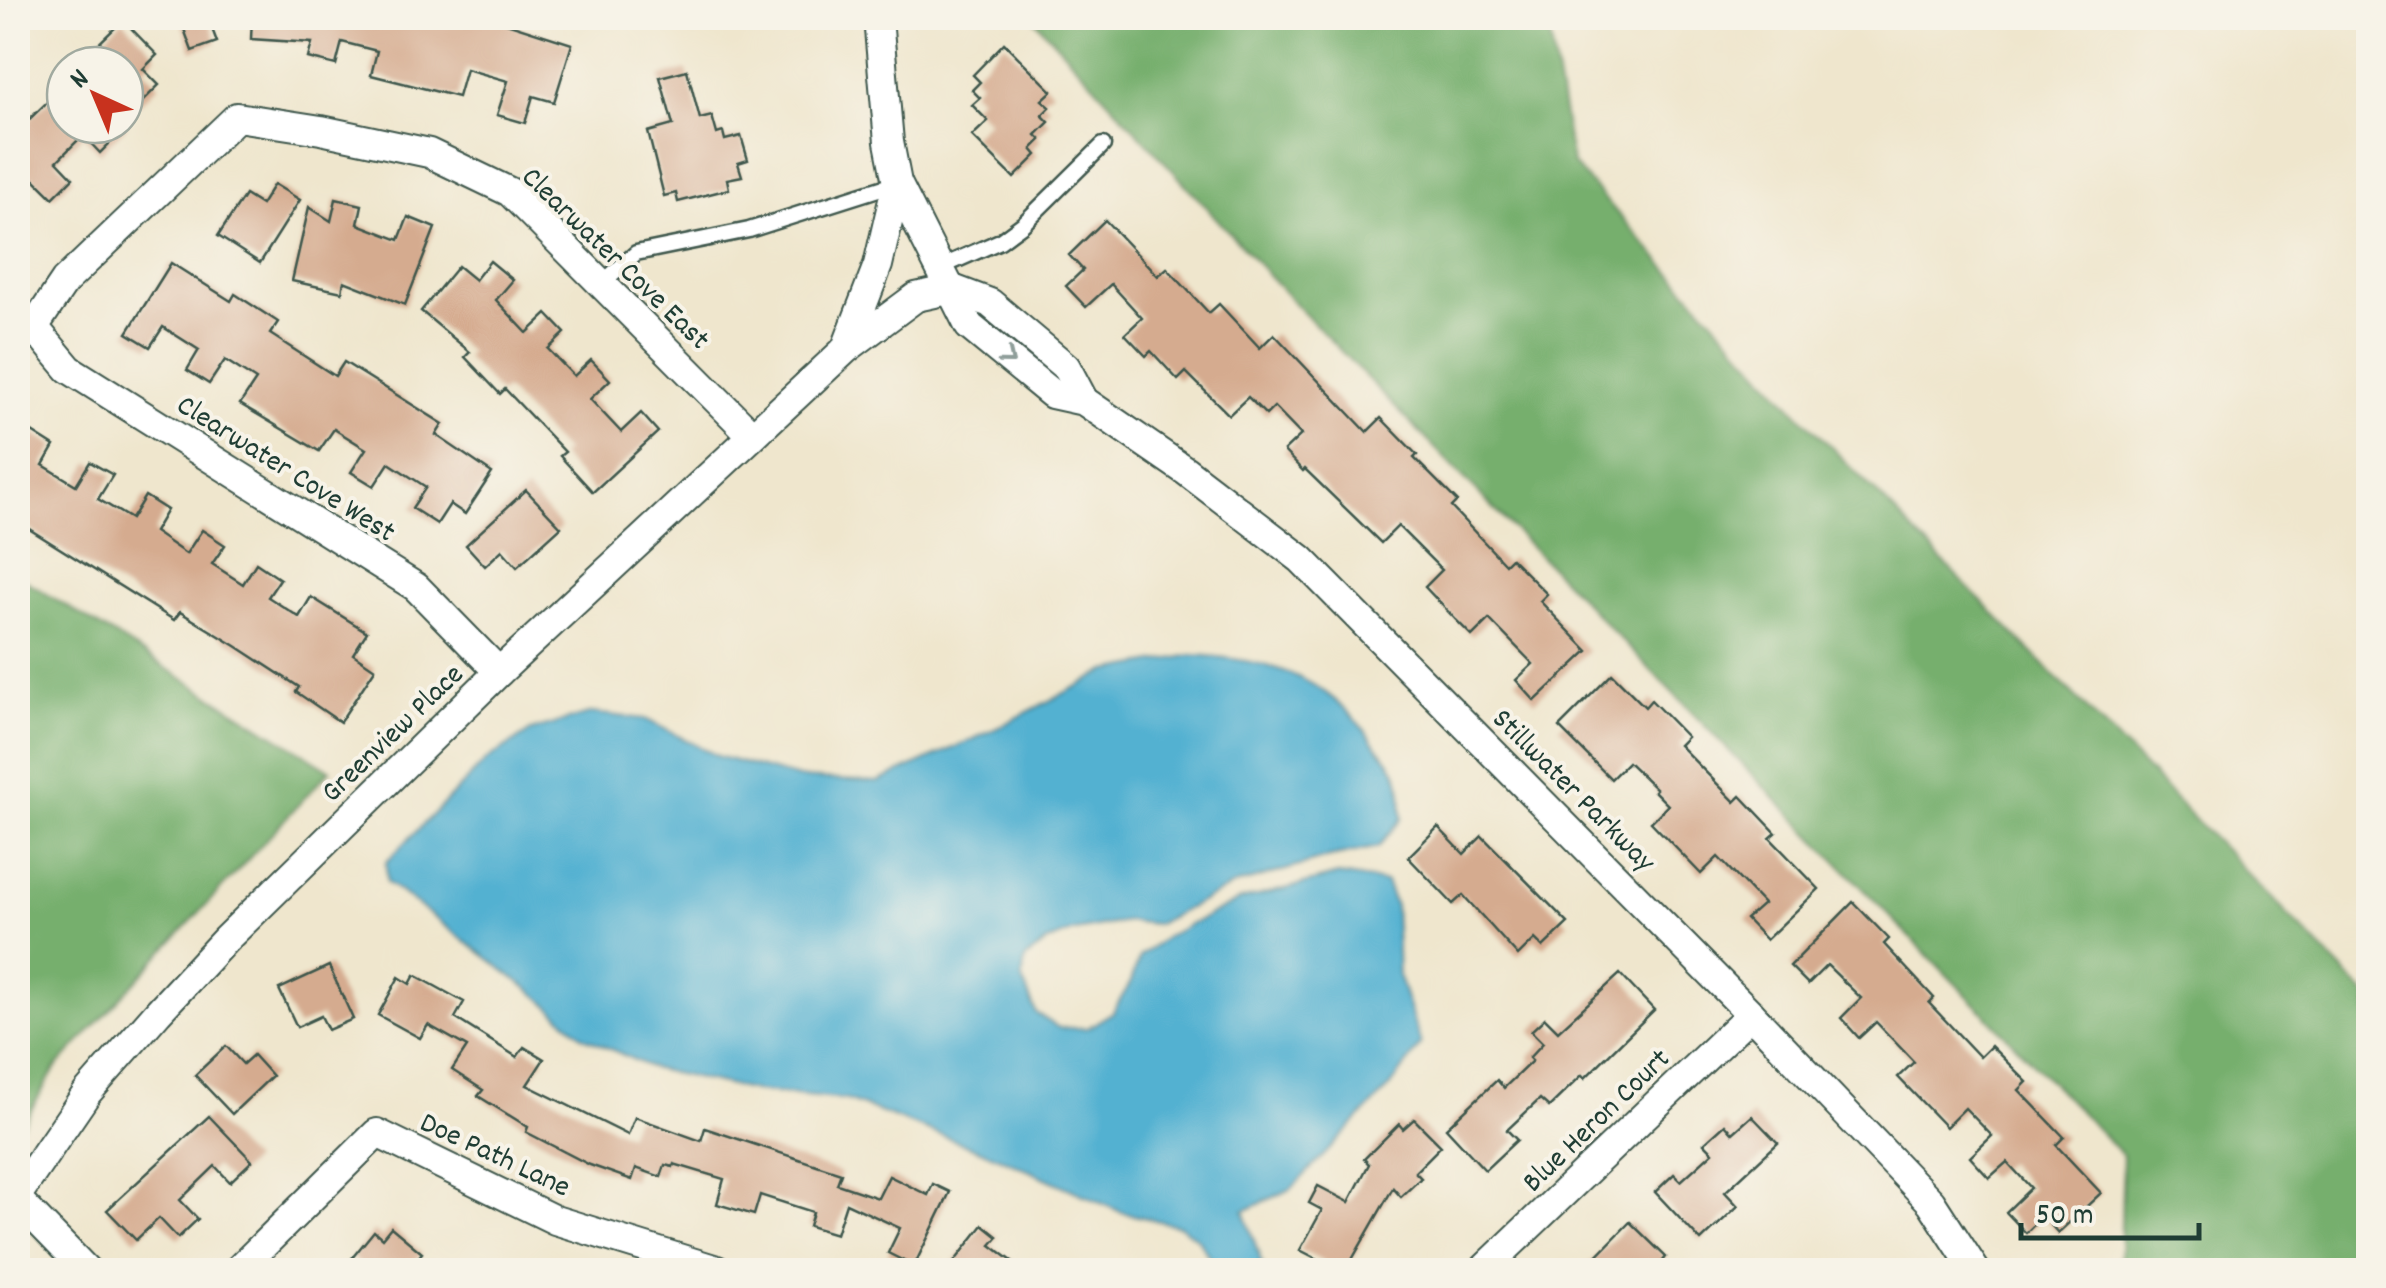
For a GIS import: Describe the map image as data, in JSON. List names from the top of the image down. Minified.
{"streets":{"street":["Clearwater Cove East","Clearwater Cove West","Greenview Place","Stillwater Parkway","Blue Heron Court","Doe Path Lane"]},"crossings":[["Clearwater Cove East","Clearwater Cove West"],["Clearwater Cove East","Greenview Place"],["Clearwater Cove West","Greenview Place"],["Greenview Place","Stillwater Parkway"],["Stillwater Parkway","Blue Heron Court"]],"scale_bar":"50 m","north":"top left"}
